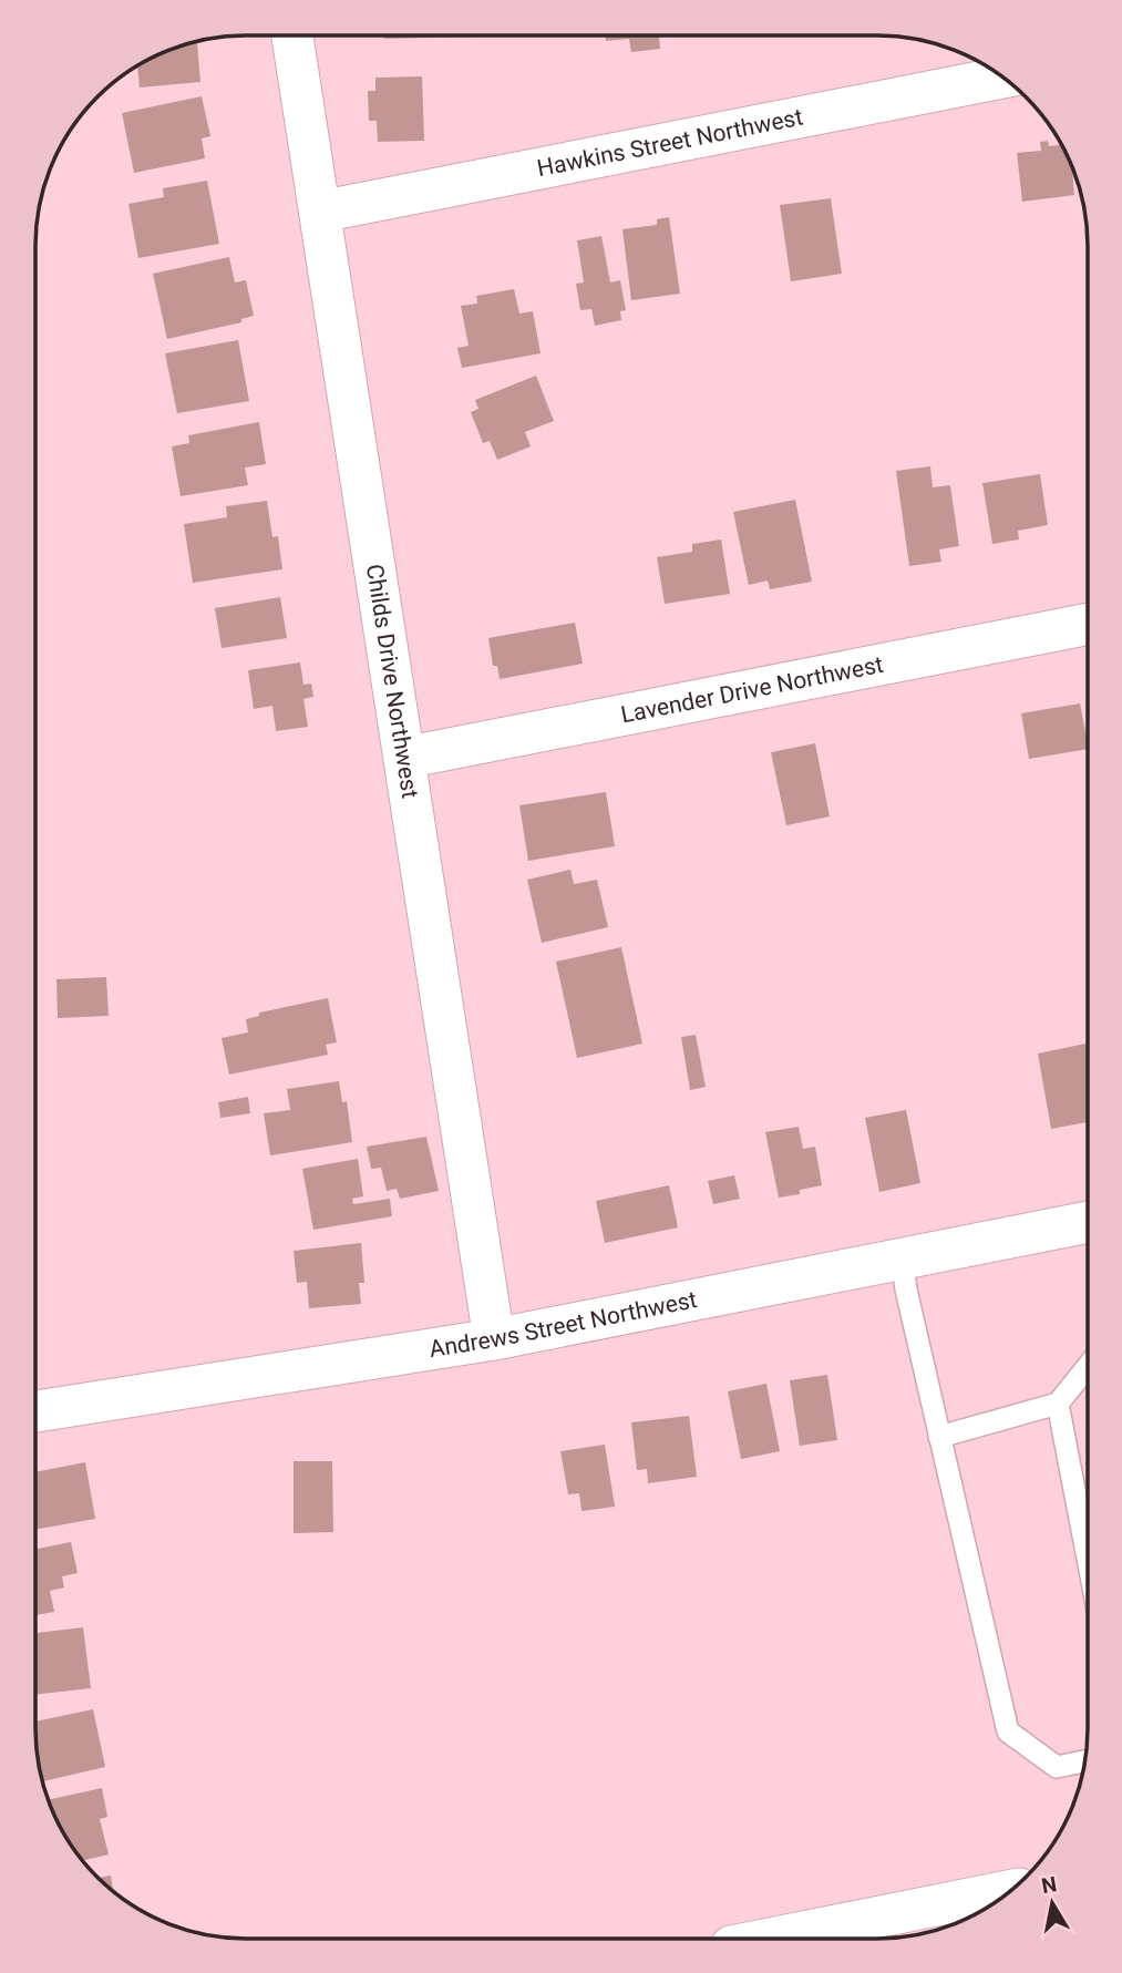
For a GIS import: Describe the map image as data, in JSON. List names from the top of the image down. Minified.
{"streets":{"street":["Hawkins Street Northwest","Childs Drive Northwest","Lavender Drive Northwest","Andrews Street Northwest"]},"crossings":[["Hawkins Street Northwest","Childs Drive Northwest"],["Childs Drive Northwest","Lavender Drive Northwest"],["Childs Drive Northwest","Andrews Street Northwest"]],"north":"top"}
